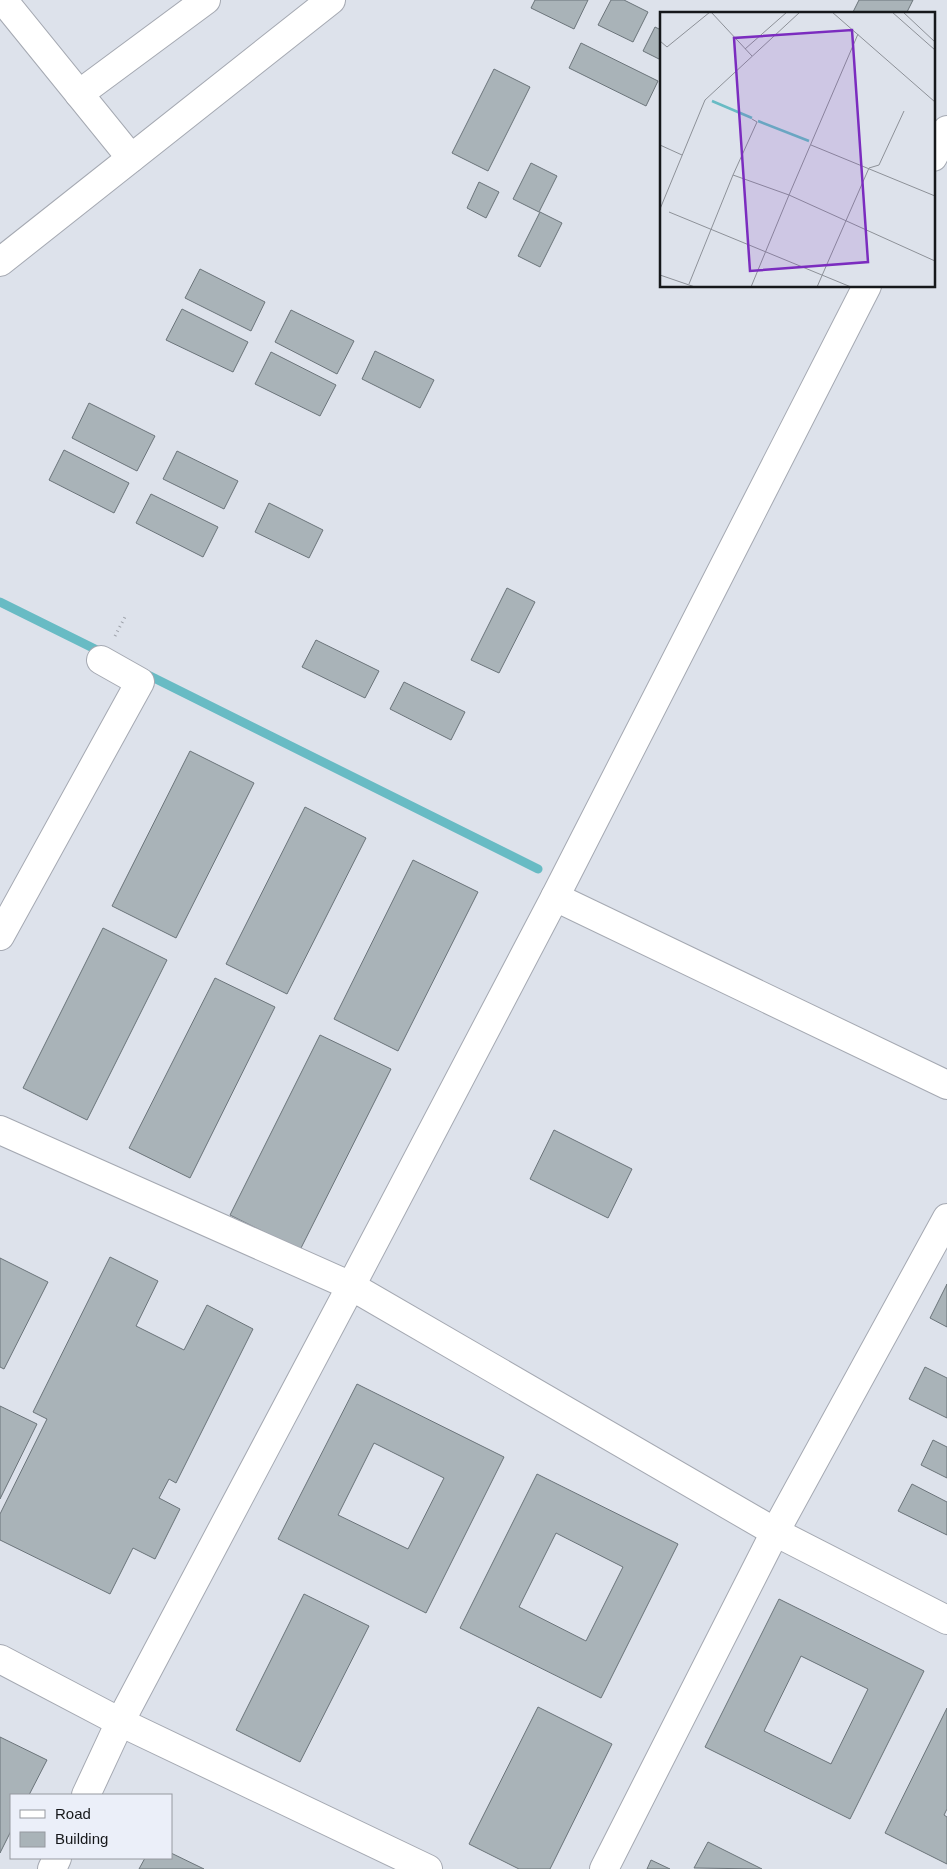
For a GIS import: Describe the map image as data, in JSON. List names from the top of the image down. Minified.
{"legend":["Road","Building"]}
